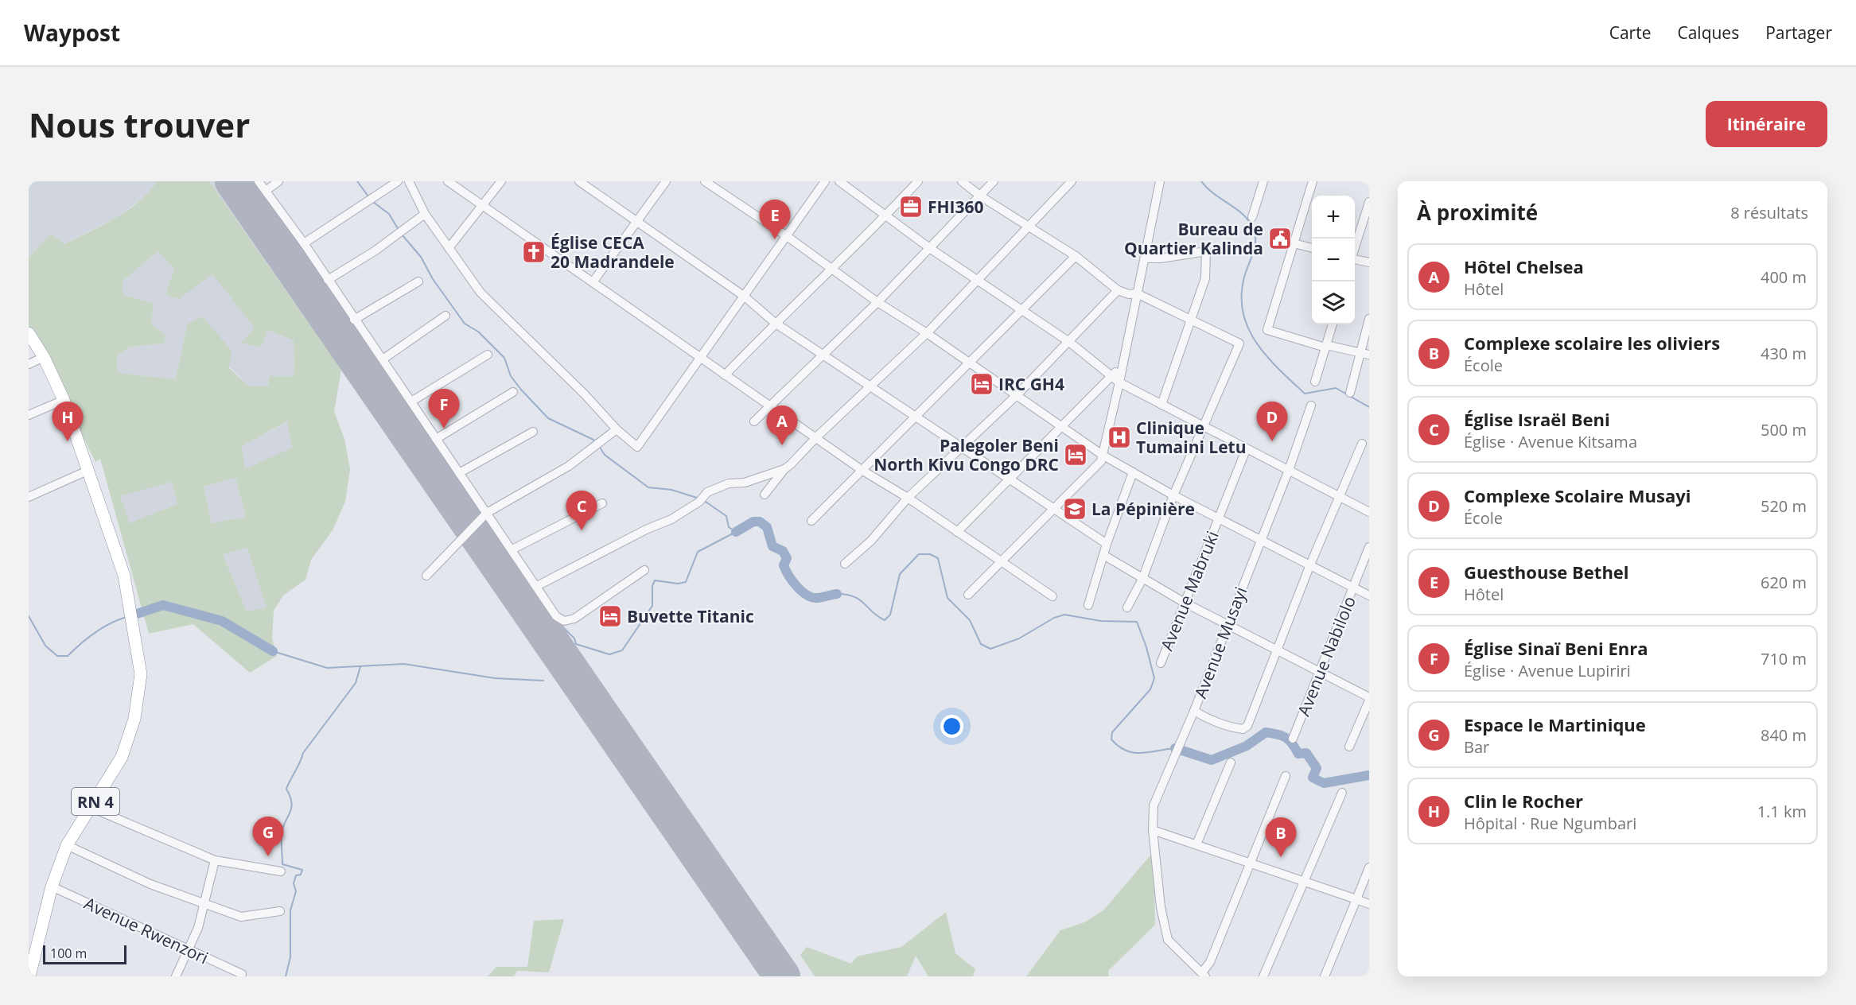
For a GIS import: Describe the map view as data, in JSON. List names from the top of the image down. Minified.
{"streets":{"highway":["RN 4"],"street":["Avenue Mabruki","Avenue Musayi","Avenue Nabilolo","Avenue Rwenzori"]},"crossings":[["RN 4","Avenue Rwenzori"]],"places":{"office":["FHI360"],"public building":["Bureau de Quartier Kalinda"],"church":["Église CECA 20 Madrandele"],"hotel":["IRC GH4","Palegoler Beni North Kivu Congo DRC","Buvette Titanic"],"hospital":["Clinique Tumaini Letu"],"school or university":["La Pépinière"]},"scale_bar":"100 m","page":{"header":"Waypost","nav":["Carte","Calques","Partager"],"buttons":"Itinéraire","title":"Nous trouver","heading":["À proximité","8 résultats"],"map_buttons":["+","−"],"pins":["E","F","D","H","A","C","G","B"],"list":[{"mark":"A","name":"Hôtel Chelsea","note":"Hôtel","value":"400 m"},{"mark":"B","name":"Complexe scolaire les oliviers","note":"École","value":"430 m"},{"mark":"C","name":"Église Israël Beni","note":"Église · Avenue Kitsama","value":"500 m"},{"mark":"D","name":"Complexe Scolaire Musayi","note":"École","value":"520 m"},{"mark":"E","name":"Guesthouse Bethel","note":"Hôtel","value":"620 m"},{"mark":"F","name":"Église Sinaï Beni Enra","note":"Église · Avenue Lupiriri","value":"710 m"},{"mark":"G","name":"Espace le Martinique","note":"Bar","value":"840 m"},{"mark":"H","name":"Clin le Rocher","note":"Hôpital · Rue Ngumbari","value":"1.1 km"}],"scale":"100 m"}}
